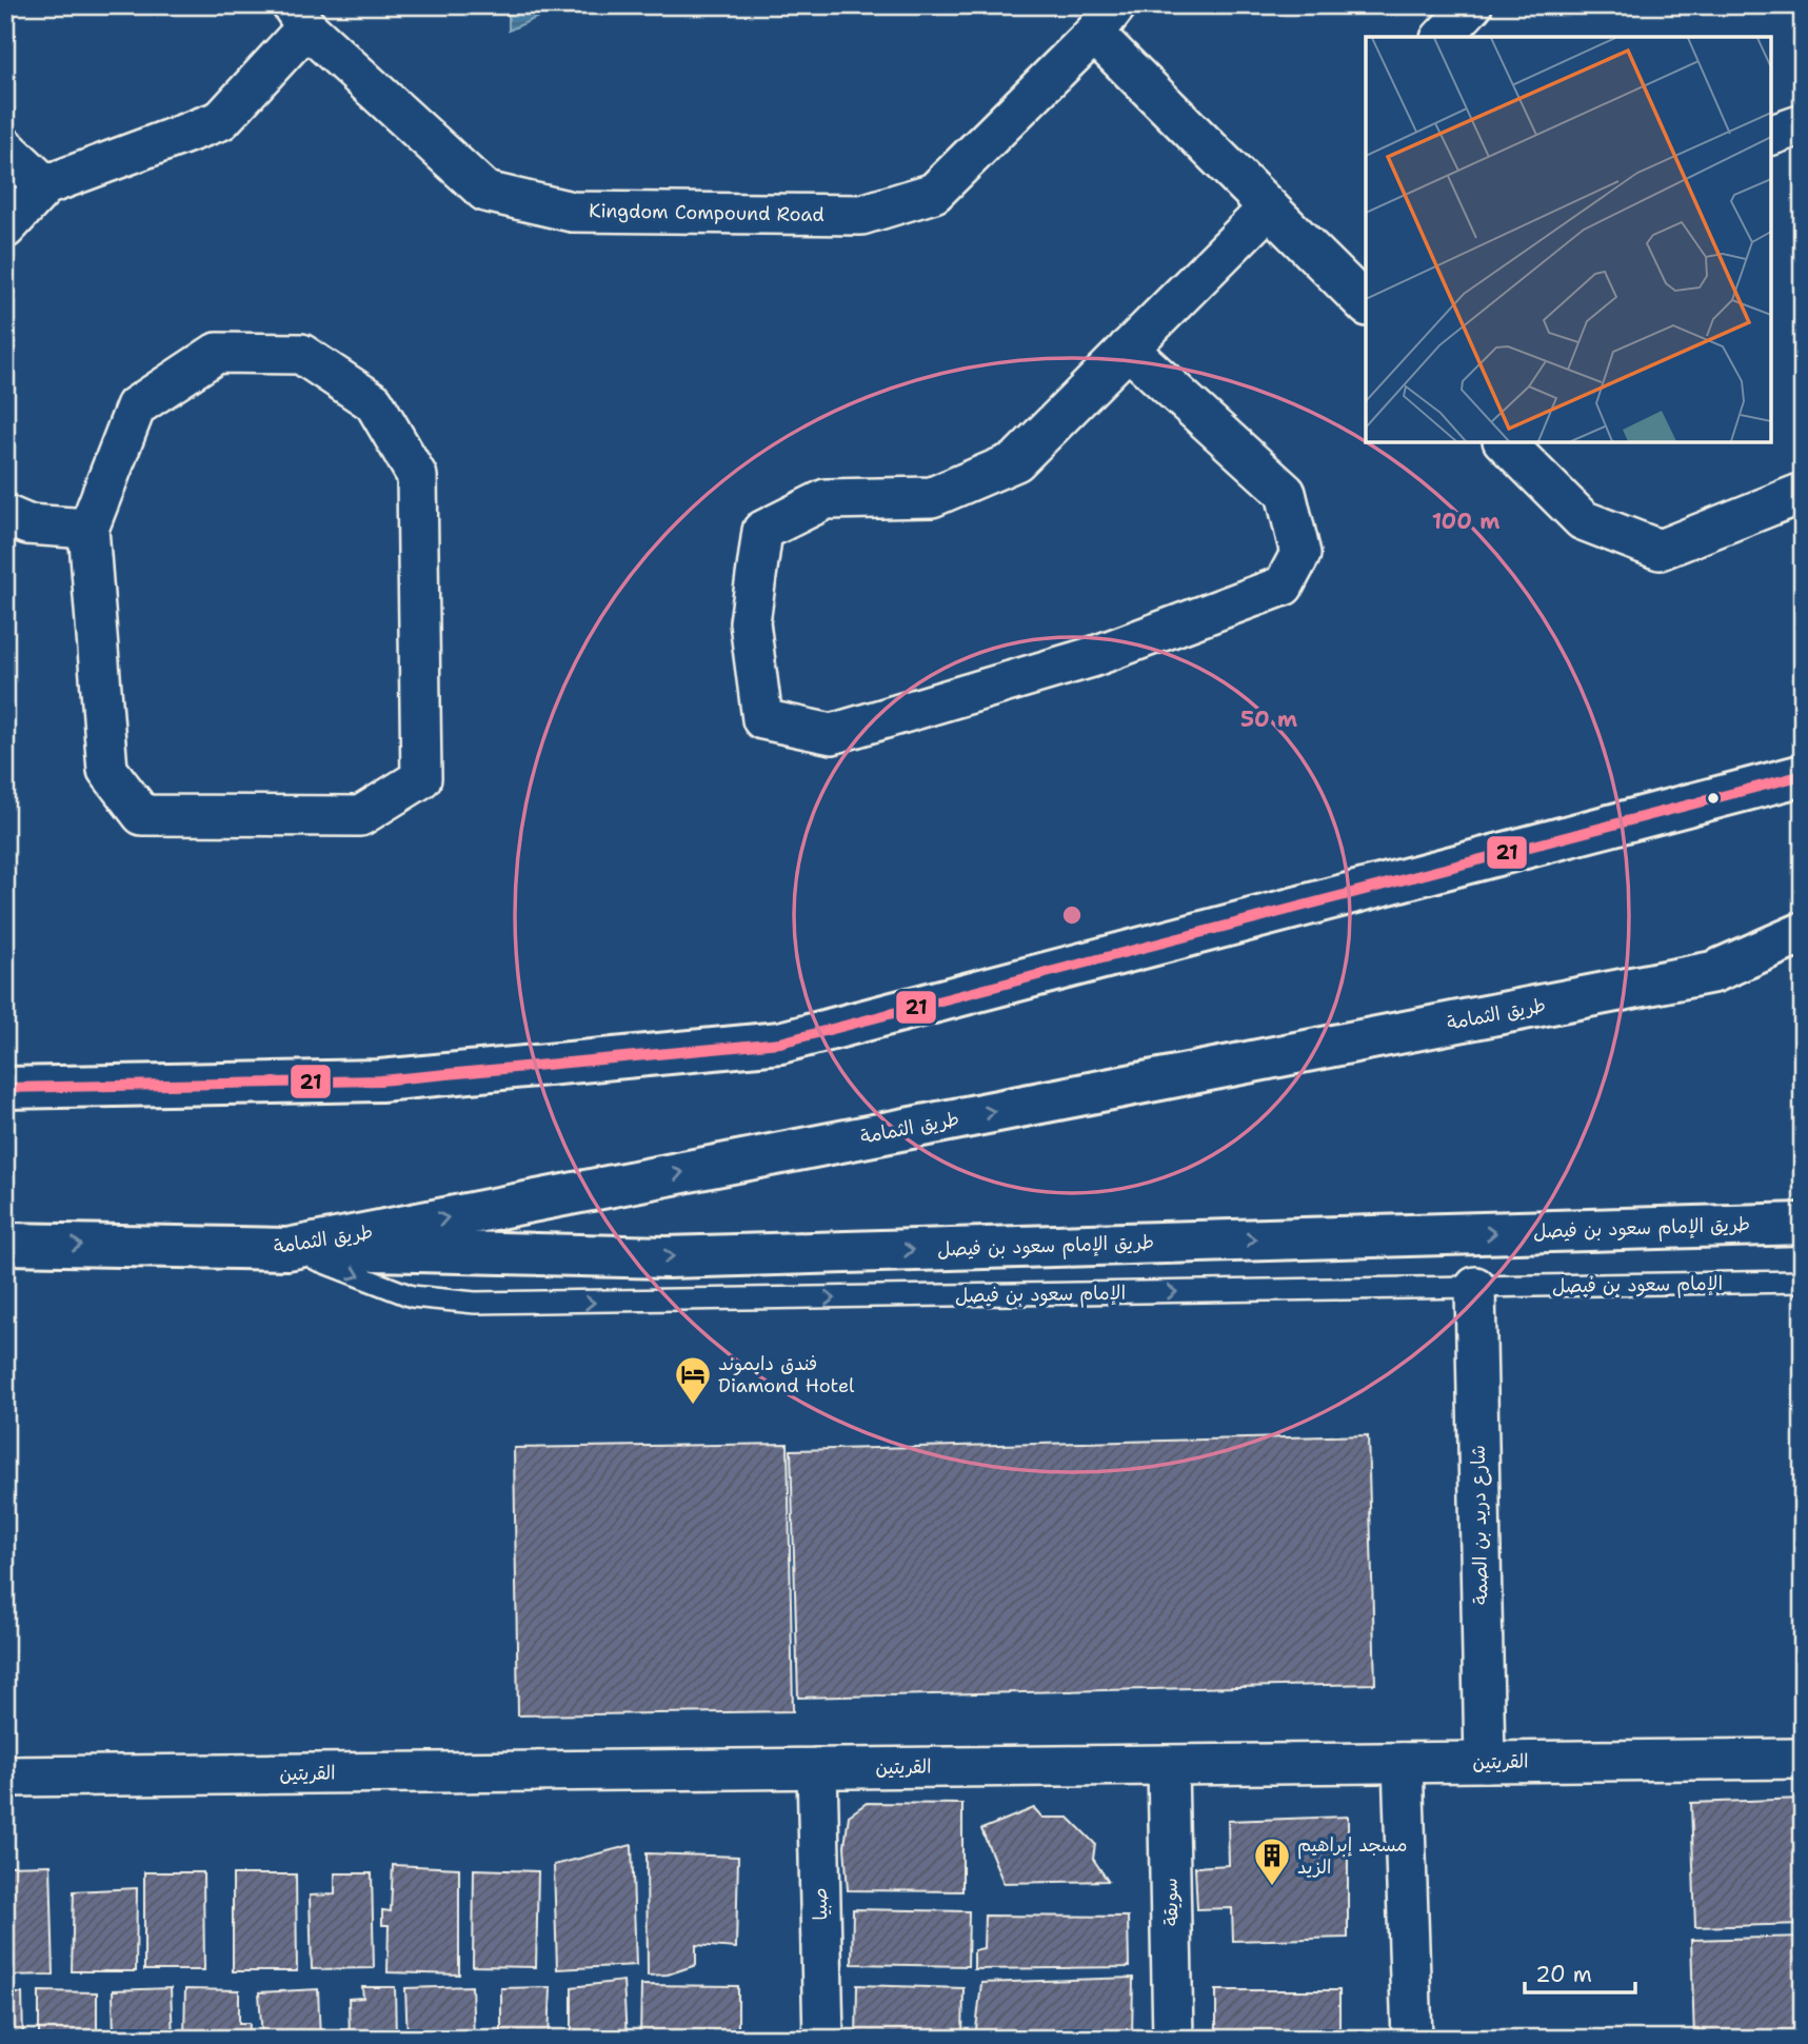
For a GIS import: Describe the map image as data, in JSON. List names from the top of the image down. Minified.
{"streets":{"main road":["طريق الثمامة","طريق الإمام سعود بن فيصل"],"street":["Kingdom Compound Road","شارع دريد بن الصمة","القريتين","سويقة","صبيا"],"lane":["الإمام سعود بن فيصل"]},"crossings":[["طريق الثمامة","طريق الإمام سعود بن فيصل"],["طريق الثمامة","الإمام سعود بن فيصل"],["طريق الإمام سعود بن فيصل","الإمام سعود بن فيصل"],["الإمام سعود بن فيصل","شارع دريد بن الصمة"],["شارع دريد بن الصمة","القريتين"],["القريتين","سويقة"],["القريتين","صبيا"]],"one_way":["الإمام سعود بن فيصل"],"places":{"hotel":["فندق دايموند Diamond Hotel"],"building":["مسجد إبراهيم الزيد"]},"lines":["transit line 21"],"scale_bar":"20 m","rings":["100 m","50 m"]}
